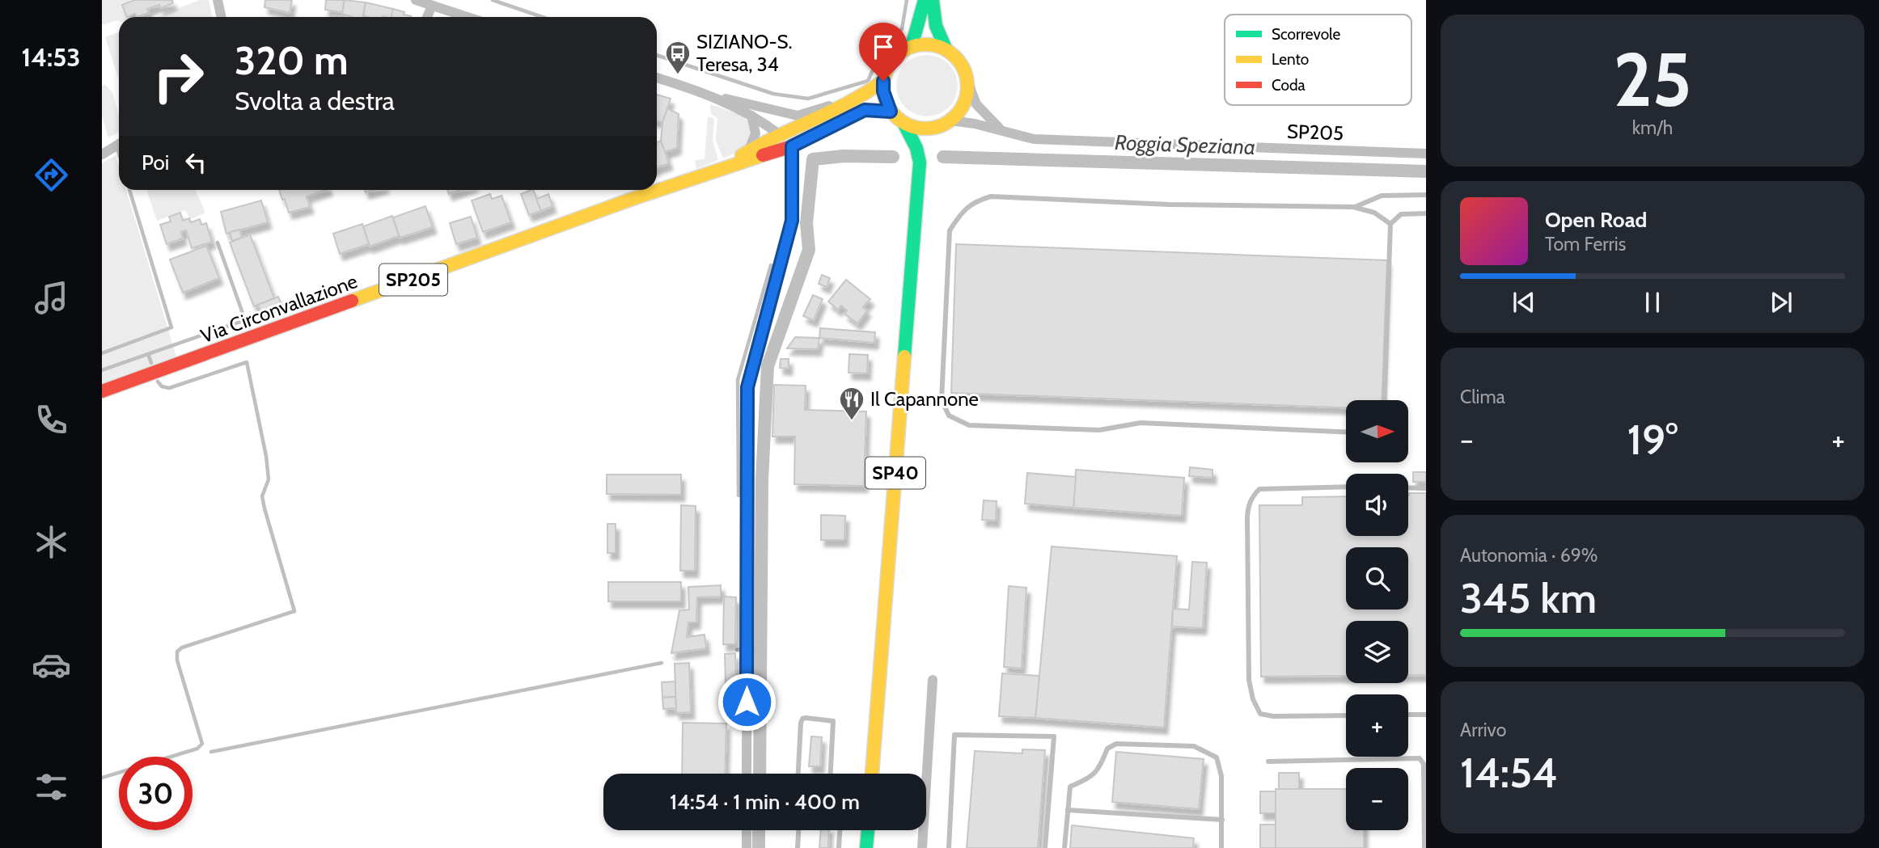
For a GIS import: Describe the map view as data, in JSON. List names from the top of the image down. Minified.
{"streets":{"main road":["SP205","Via Circonvallazione","SP40"]},"crossings":[["SP205","Via Circonvallazione"],["SP205","SP40"]],"water":["Roggia Speziana"],"places":{"bus stop":["SIZIANO-S. Teresa, 34"],"restaurant":["Il Capannone"]},"legend":["Scorrevole","Lento","Coda"],"north":"right","page":{"tabs":"14:53","tile":[["25","km/h"],"Clima",["Autonomia · 69%","345 km"],["Arrivo","14:54"]],"turn":["320 m","Svolta a destra"],"then":"Poi","song":["Open Road","Tom Ferris"],"map_buttons":["+","−"],"heat":["−","19°","+"],"limit":"30","trip":"14:54 · 1 min · 400 m"}}
